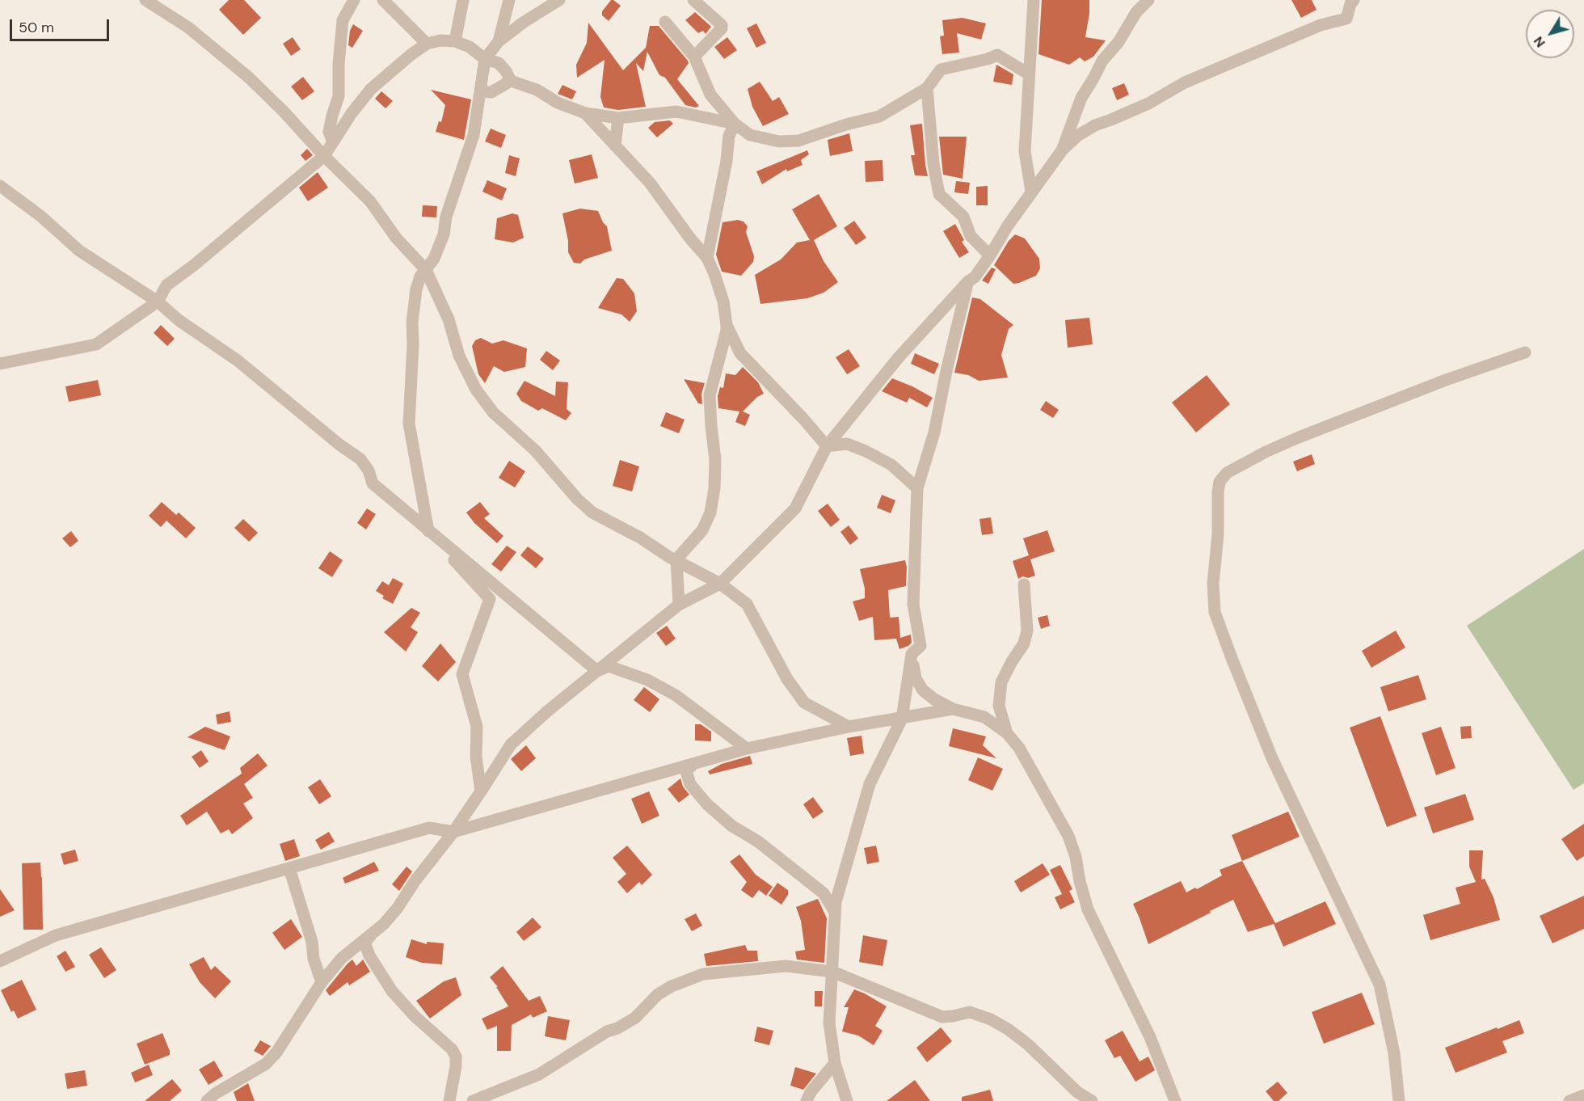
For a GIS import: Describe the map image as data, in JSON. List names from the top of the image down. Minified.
{"scale_bar":"50 m","north":"bottom left"}
